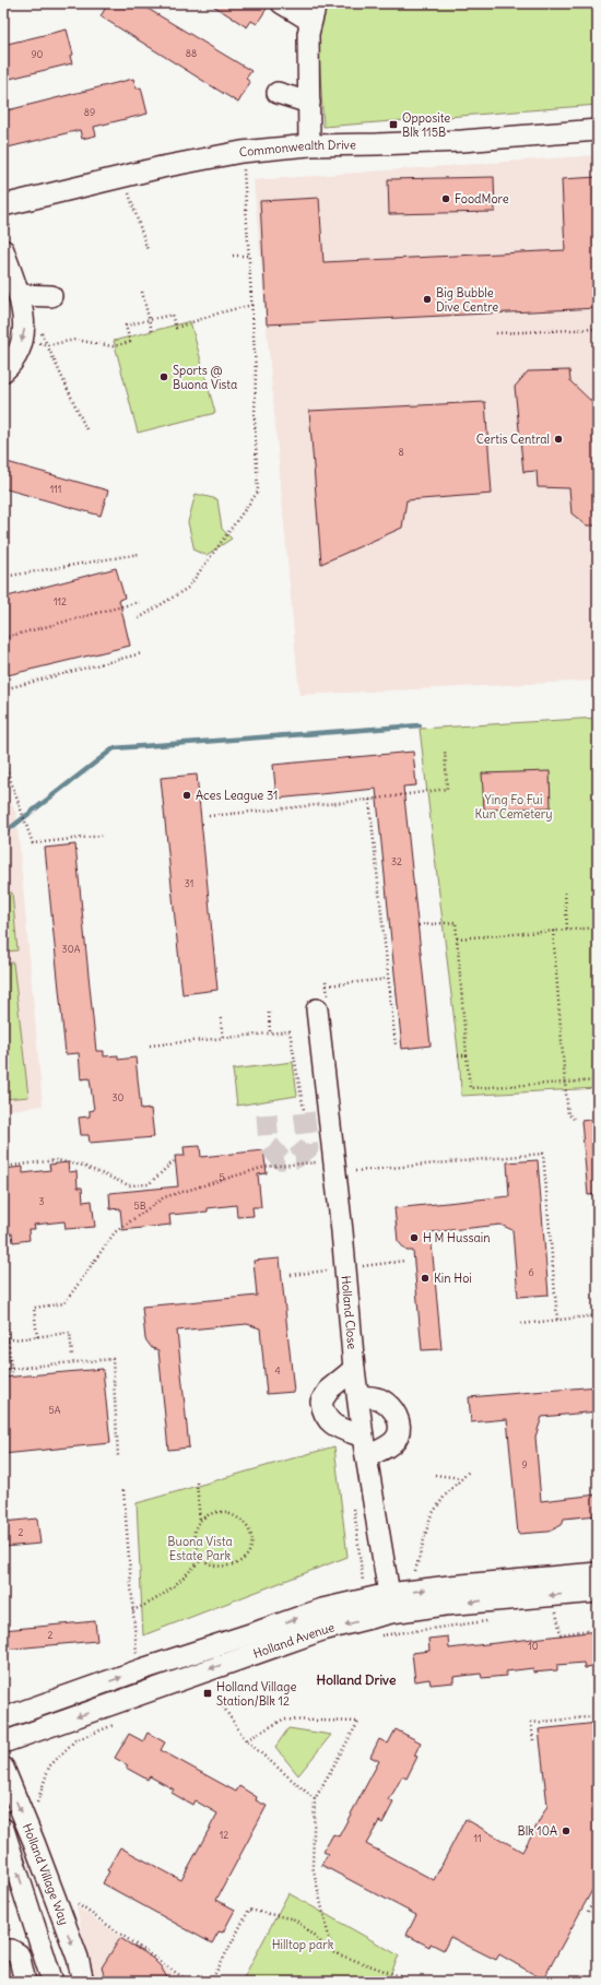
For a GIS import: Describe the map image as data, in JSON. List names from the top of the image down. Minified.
{"streets":{"street":["Commonwealth Drive","Holland Close","Holland Avenue","Holland Village Way"]},"crossings":[["Holland Close","Holland Avenue"]],"districts":["Holland Drive"],"parks":["Ying Fo Fui Kun Cemetery","Buona Vista Estate Park","Hilltop park"],"places":{"transit":["Opposite Blk 115B","Holland Village Station/Blk 12"],"other":["FoodMore","Big Bubble Dive Centre","Sports @ Buona Vista","Certis Central","Aces League 31","H M Hussain","Kin Hoi","Blk 10A"]},"house_numbers":["88","90","89","8","111","112","32","31","30A","30","5","3","5B","6","4","5A","9","2","2","10","12","11"]}
